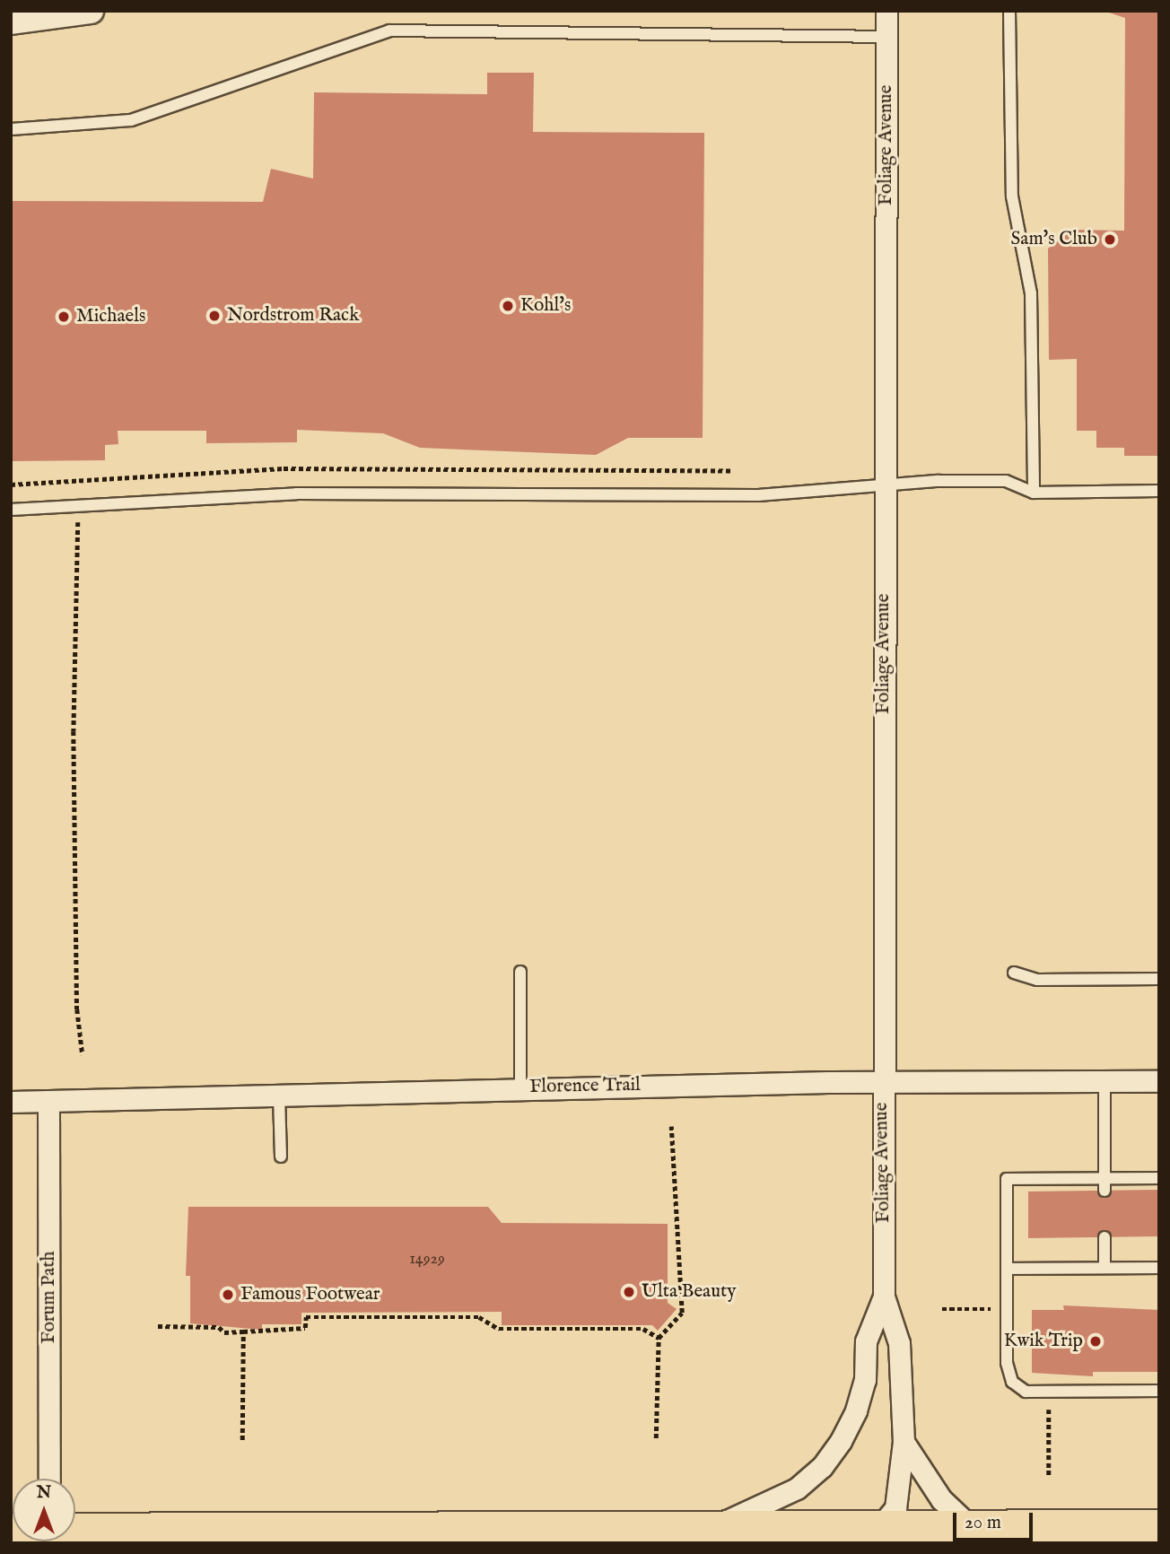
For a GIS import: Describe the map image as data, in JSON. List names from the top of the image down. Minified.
{"streets":{"street":["Foliage Avenue","Florence Trail","Forum Path"]},"crossings":[["Foliage Avenue","Florence Trail"],["Florence Trail","Forum Path"]],"places":["Sam's Club","Kohl's","Nordstrom Rack","Michaels","Ulta Beauty","Famous Footwear","Kwik Trip"],"house_numbers":["14929"],"scale_bar":"20 m","north":"top"}
